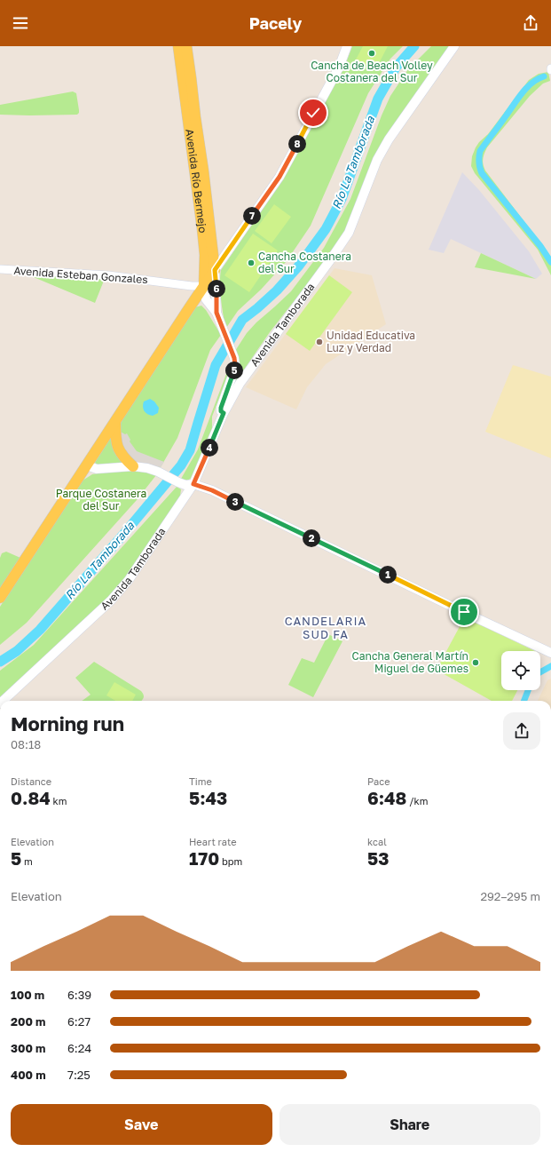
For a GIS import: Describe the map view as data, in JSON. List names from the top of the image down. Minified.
{"streets":{"main road":["Avenida Río Bermejo","Avenida Tamborada"],"street":["Avenida Esteban Gonzales"]},"crossings":[["Avenida Río Bermejo","Avenida Esteban Gonzales"],["Avenida Río Bermejo","Avenida Tamborada"]],"districts":["CANDELARIA SUD FA"],"water":["Río La Tamborada"],"parks":["Parque Costanera del Sur"],"places":["Cancha de Beach Volley Costanera del Sur","Cancha Costanera del Sur","Unidad Educativa Luz y Verdad","Cancha General Martín Miguel de Güemes"],"page":{"header":"Pacely","pins":["8","7","6","5","4","3","2","1"],"heading":["Morning run","08:18"],"stats":[["Distance","0.84 km"],["Time","5:43"],["Pace","6:48 /km"],["Elevation","5 m"],["Heart rate","170 bpm"],["kcal","53"]],"chart":["Elevation","292–295 m"],"list":[{"name":"100 m","note":"6:39"},{"name":"200 m","note":"6:27"},{"name":"300 m","note":"6:24"},{"name":"400 m","note":"7:25"}],"buttons":["Save","Share"]}}
